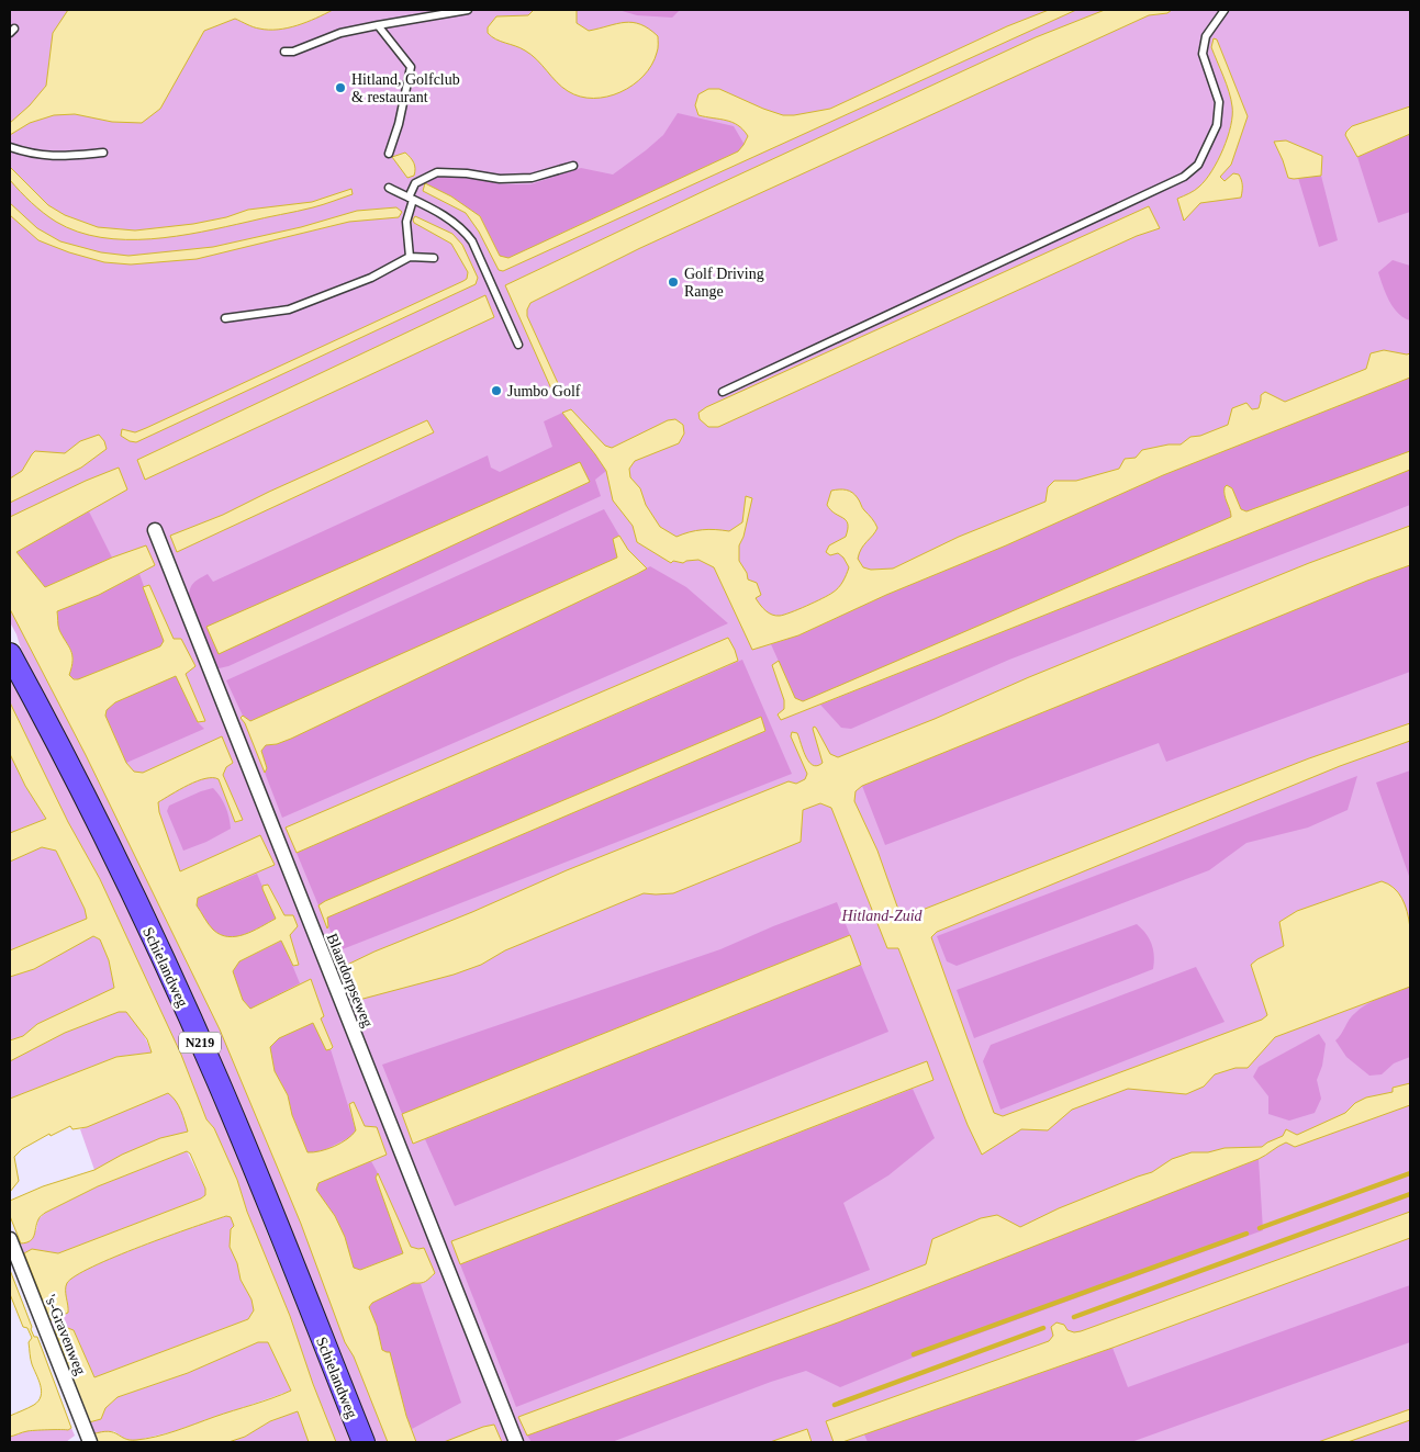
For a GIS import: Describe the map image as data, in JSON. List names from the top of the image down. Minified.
{"streets":{"main road":["Schielandweg","N219"],"street":["Blaardorpseweg","'s-Gravenweg"]},"parks":["Hitland-Zuid"],"places":["Hitland, Golfclub & restaurant","Golf Driving Range","Jumbo Golf"]}
